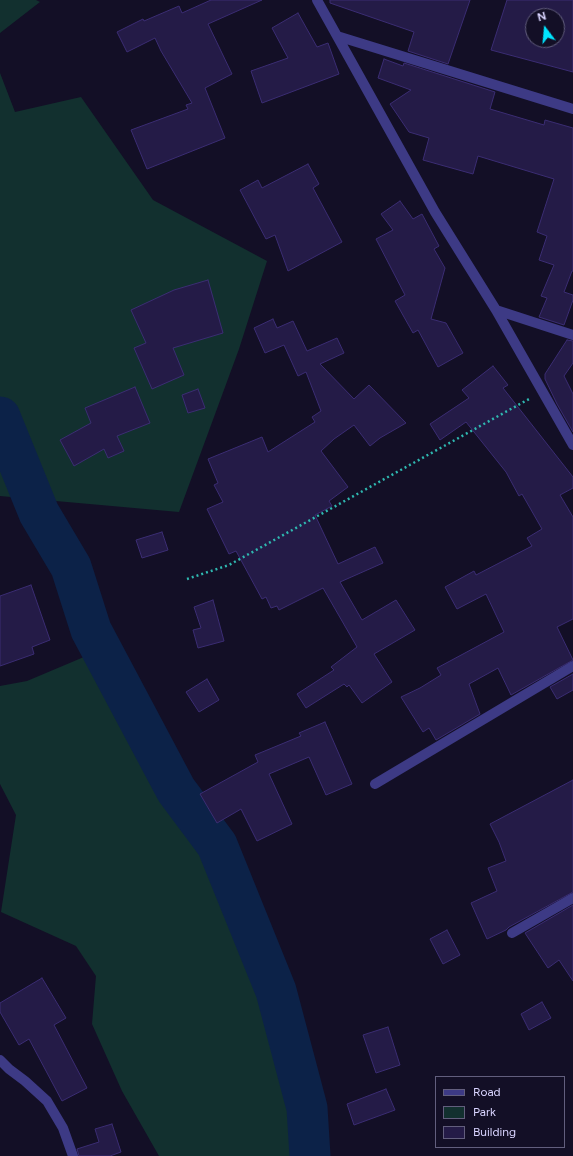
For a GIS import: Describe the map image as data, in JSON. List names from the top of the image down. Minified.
{"legend":["Road","Park","Building"],"north":"top"}
